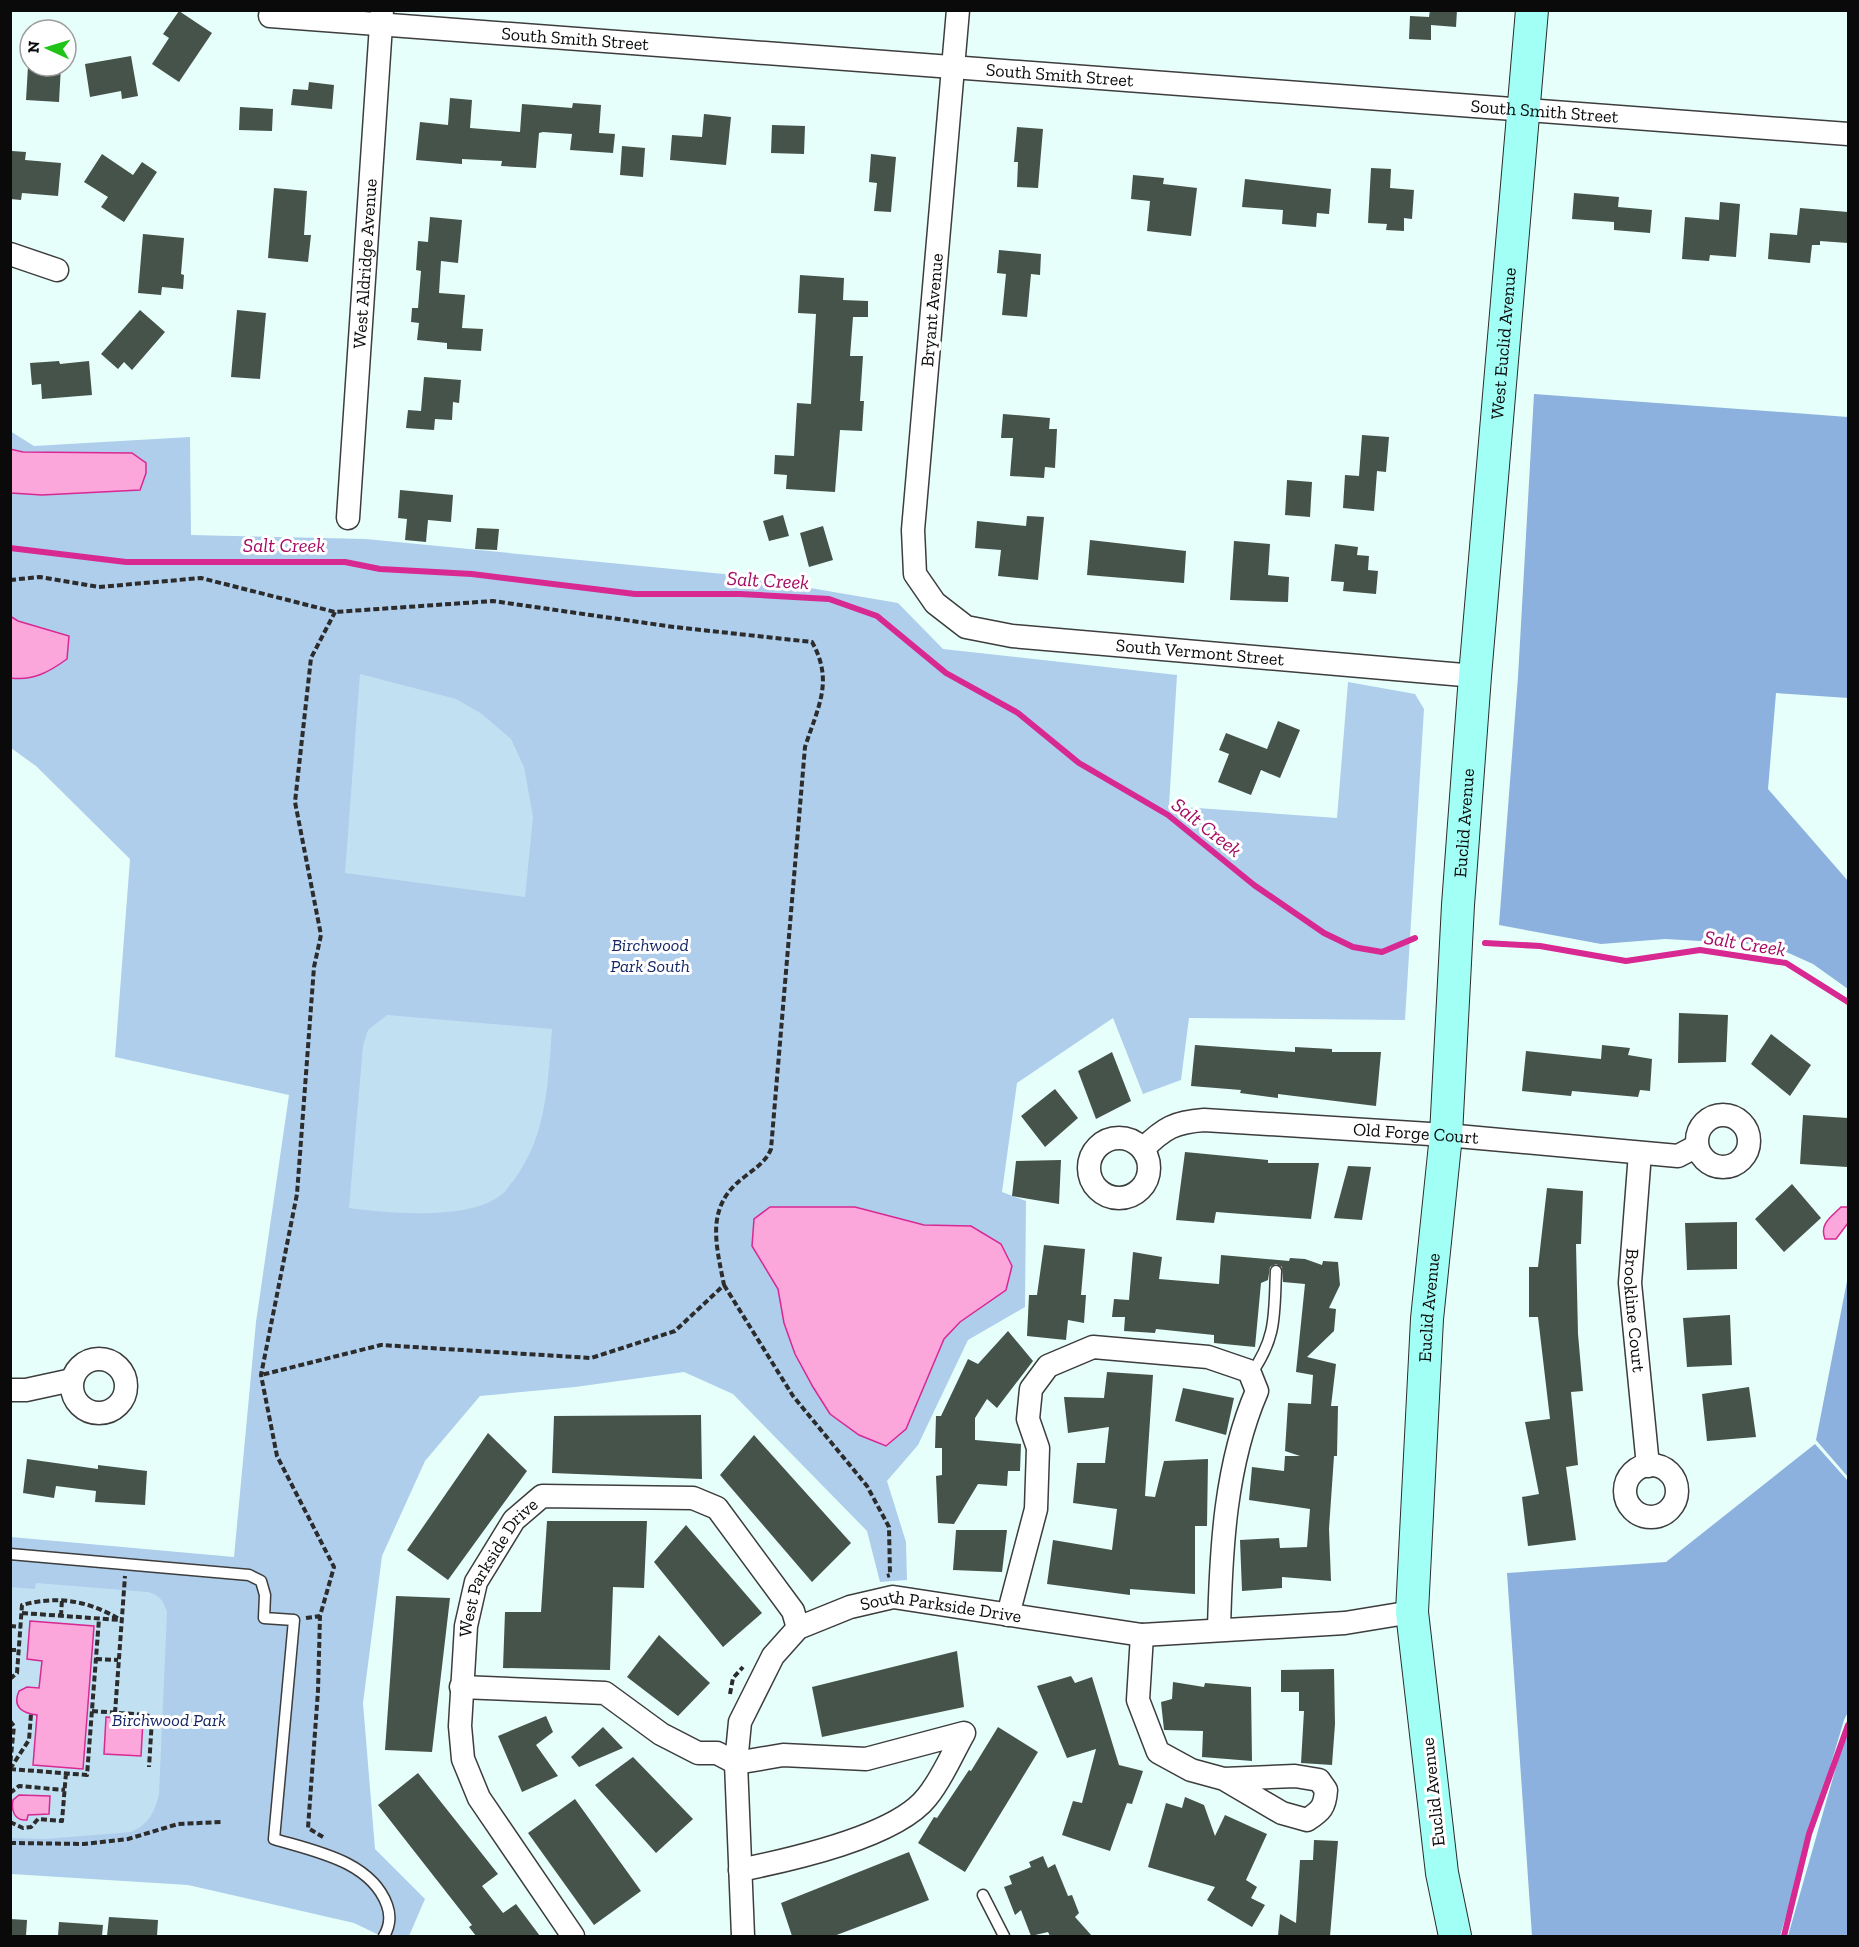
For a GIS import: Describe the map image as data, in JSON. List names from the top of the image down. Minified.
{"streets":{"main road":["West Euclid Avenue","Euclid Avenue"],"street":["South Smith Street","West Aldridge Avenue","Bryant Avenue","South Vermont Street","Old Forge Court","Brookline Court","West Parkside Drive","South Parkside Drive"]},"crossings":[["South Smith Street","West Aldridge Avenue"],["South Smith Street","Bryant Avenue"],["South Smith Street","West Euclid Avenue"],["Bryant Avenue","South Vermont Street"],["West Euclid Avenue","South Vermont Street"],["West Euclid Avenue","Euclid Avenue"],["South Vermont Street","Euclid Avenue"],["Euclid Avenue","Old Forge Court"],["Euclid Avenue","South Parkside Drive"],["Old Forge Court","Brookline Court"],["West Parkside Drive","South Parkside Drive"]],"water":["Salt Creek"],"parks":["Birchwood Park South","Birchwood Park"],"north":"left"}
